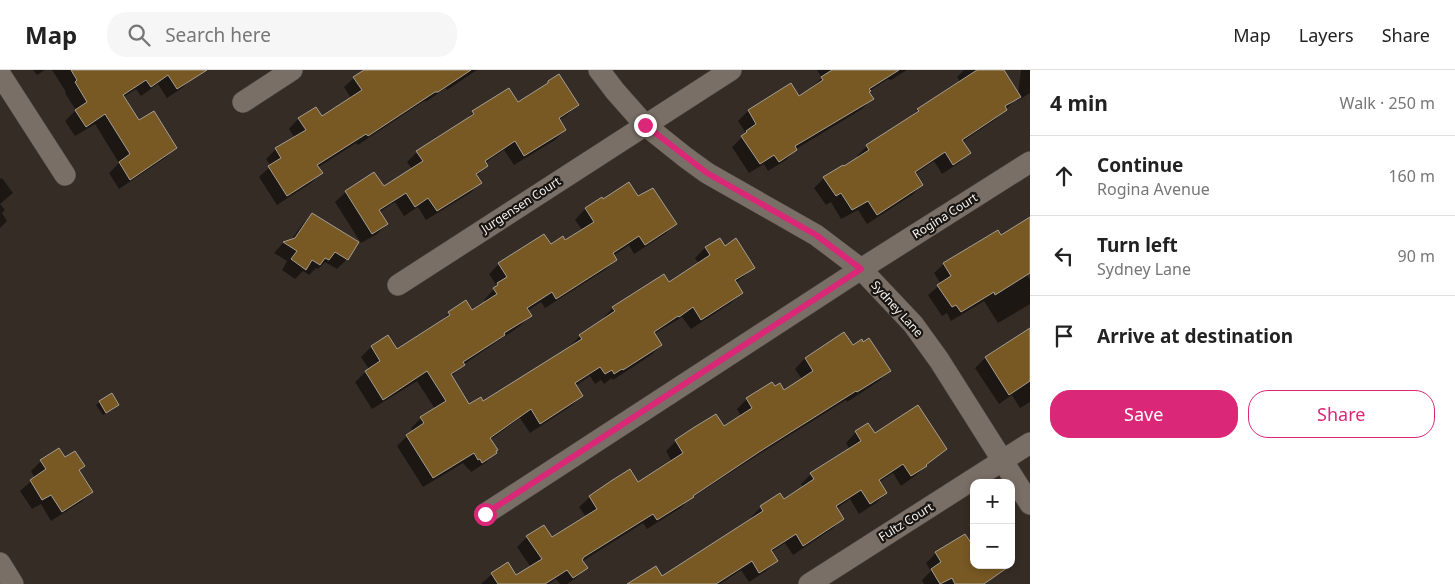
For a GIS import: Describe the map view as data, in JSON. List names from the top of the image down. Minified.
{"streets":{"street":["Jurgensen Court","Rogina Court","Sydney Lane","Fultz Court"]},"crossings":[["Jurgensen Court","Sydney Lane"],["Rogina Court","Sydney Lane"],["Sydney Lane","Fultz Court"]],"page":{"header":"Map","search":"Search here","nav":["Map","Layers","Share"],"heading":["4 min","Walk · 250 m"],"list":[["Continue","Rogina Avenue","160 m"],["Turn left","Sydney Lane","90 m"],"Arrive at destination"],"buttons":["Save","Share"],"map_buttons":["+","−"]}}
